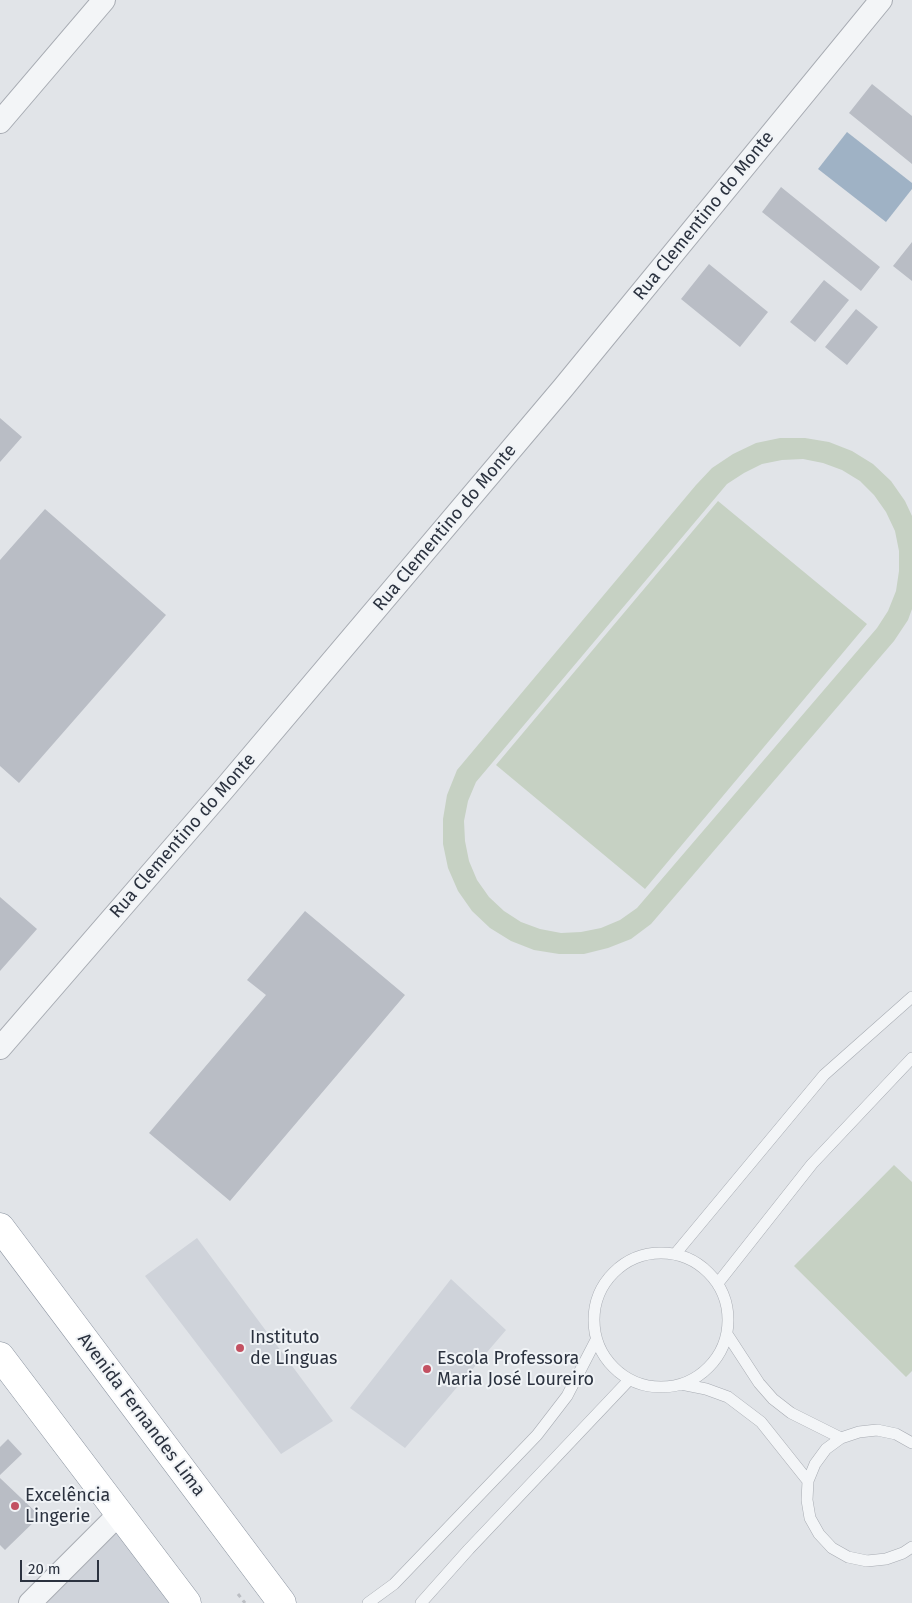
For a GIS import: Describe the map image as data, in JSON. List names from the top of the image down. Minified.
{"streets":{"highway":["Avenida Fernandes Lima"],"street":["Rua Clementino do Monte"]},"places":["Instituto de Línguas","Escola Professora Maria José Loureiro","Excelência Lingerie"],"scale_bar":"20 m"}
